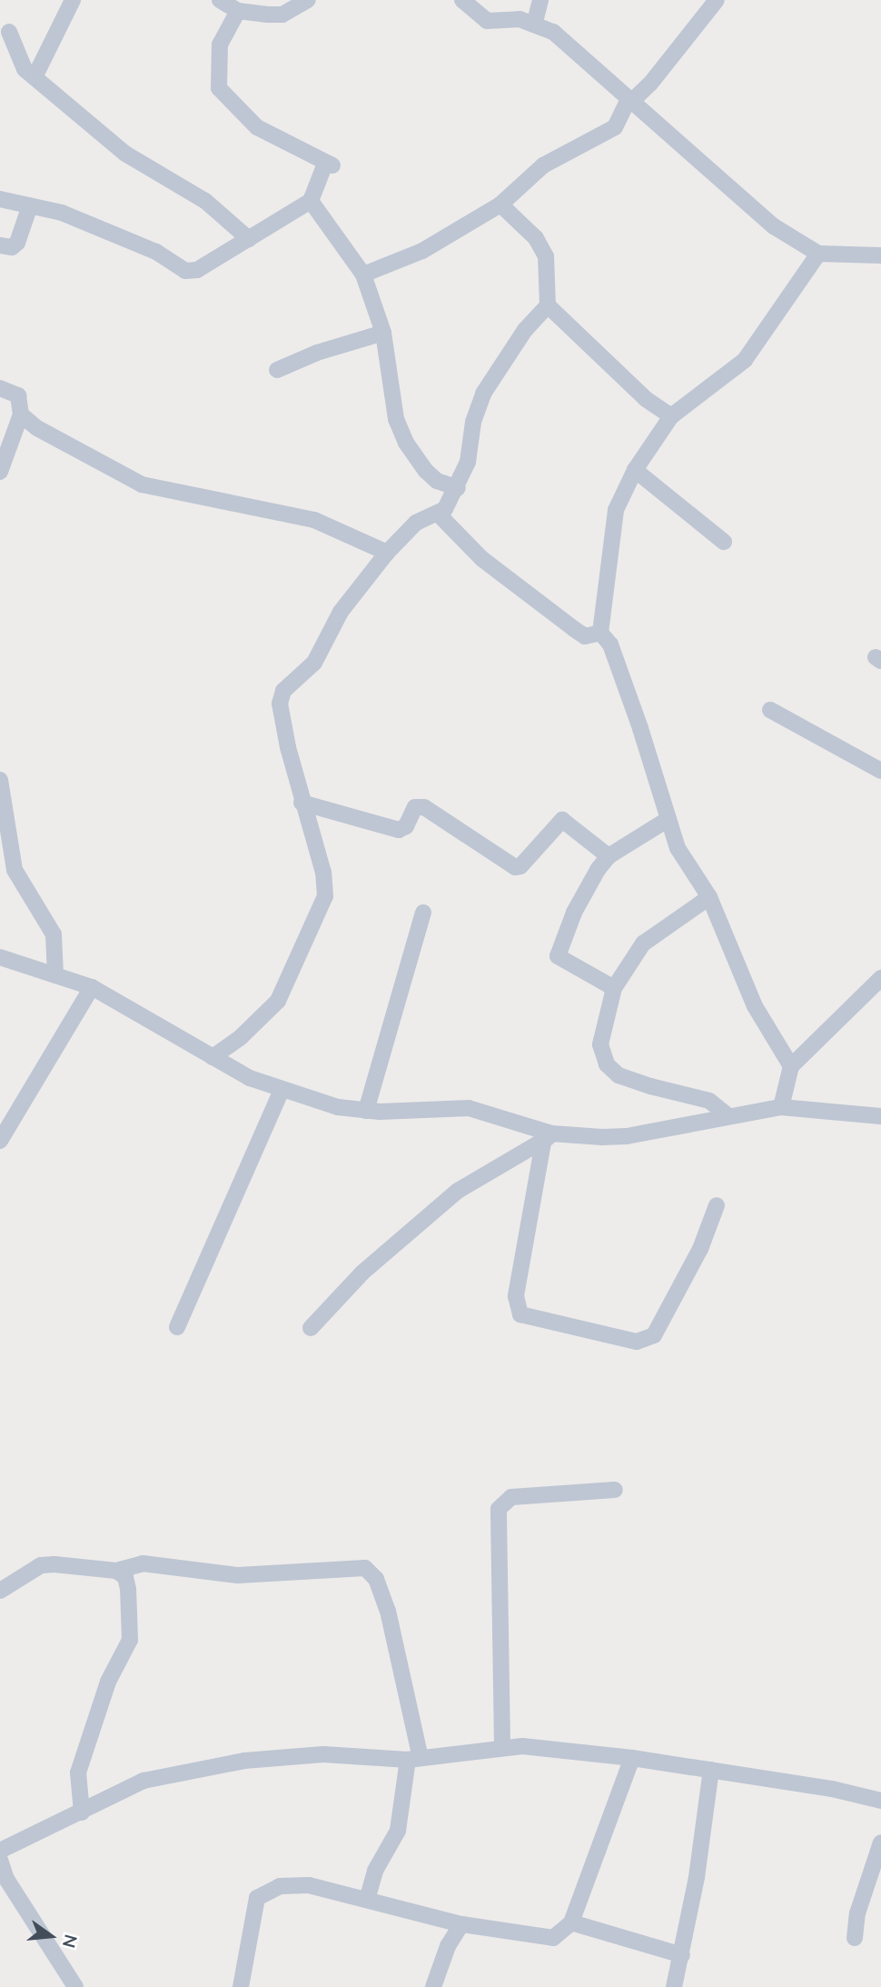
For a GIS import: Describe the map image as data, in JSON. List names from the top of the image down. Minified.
{"north":"right"}
